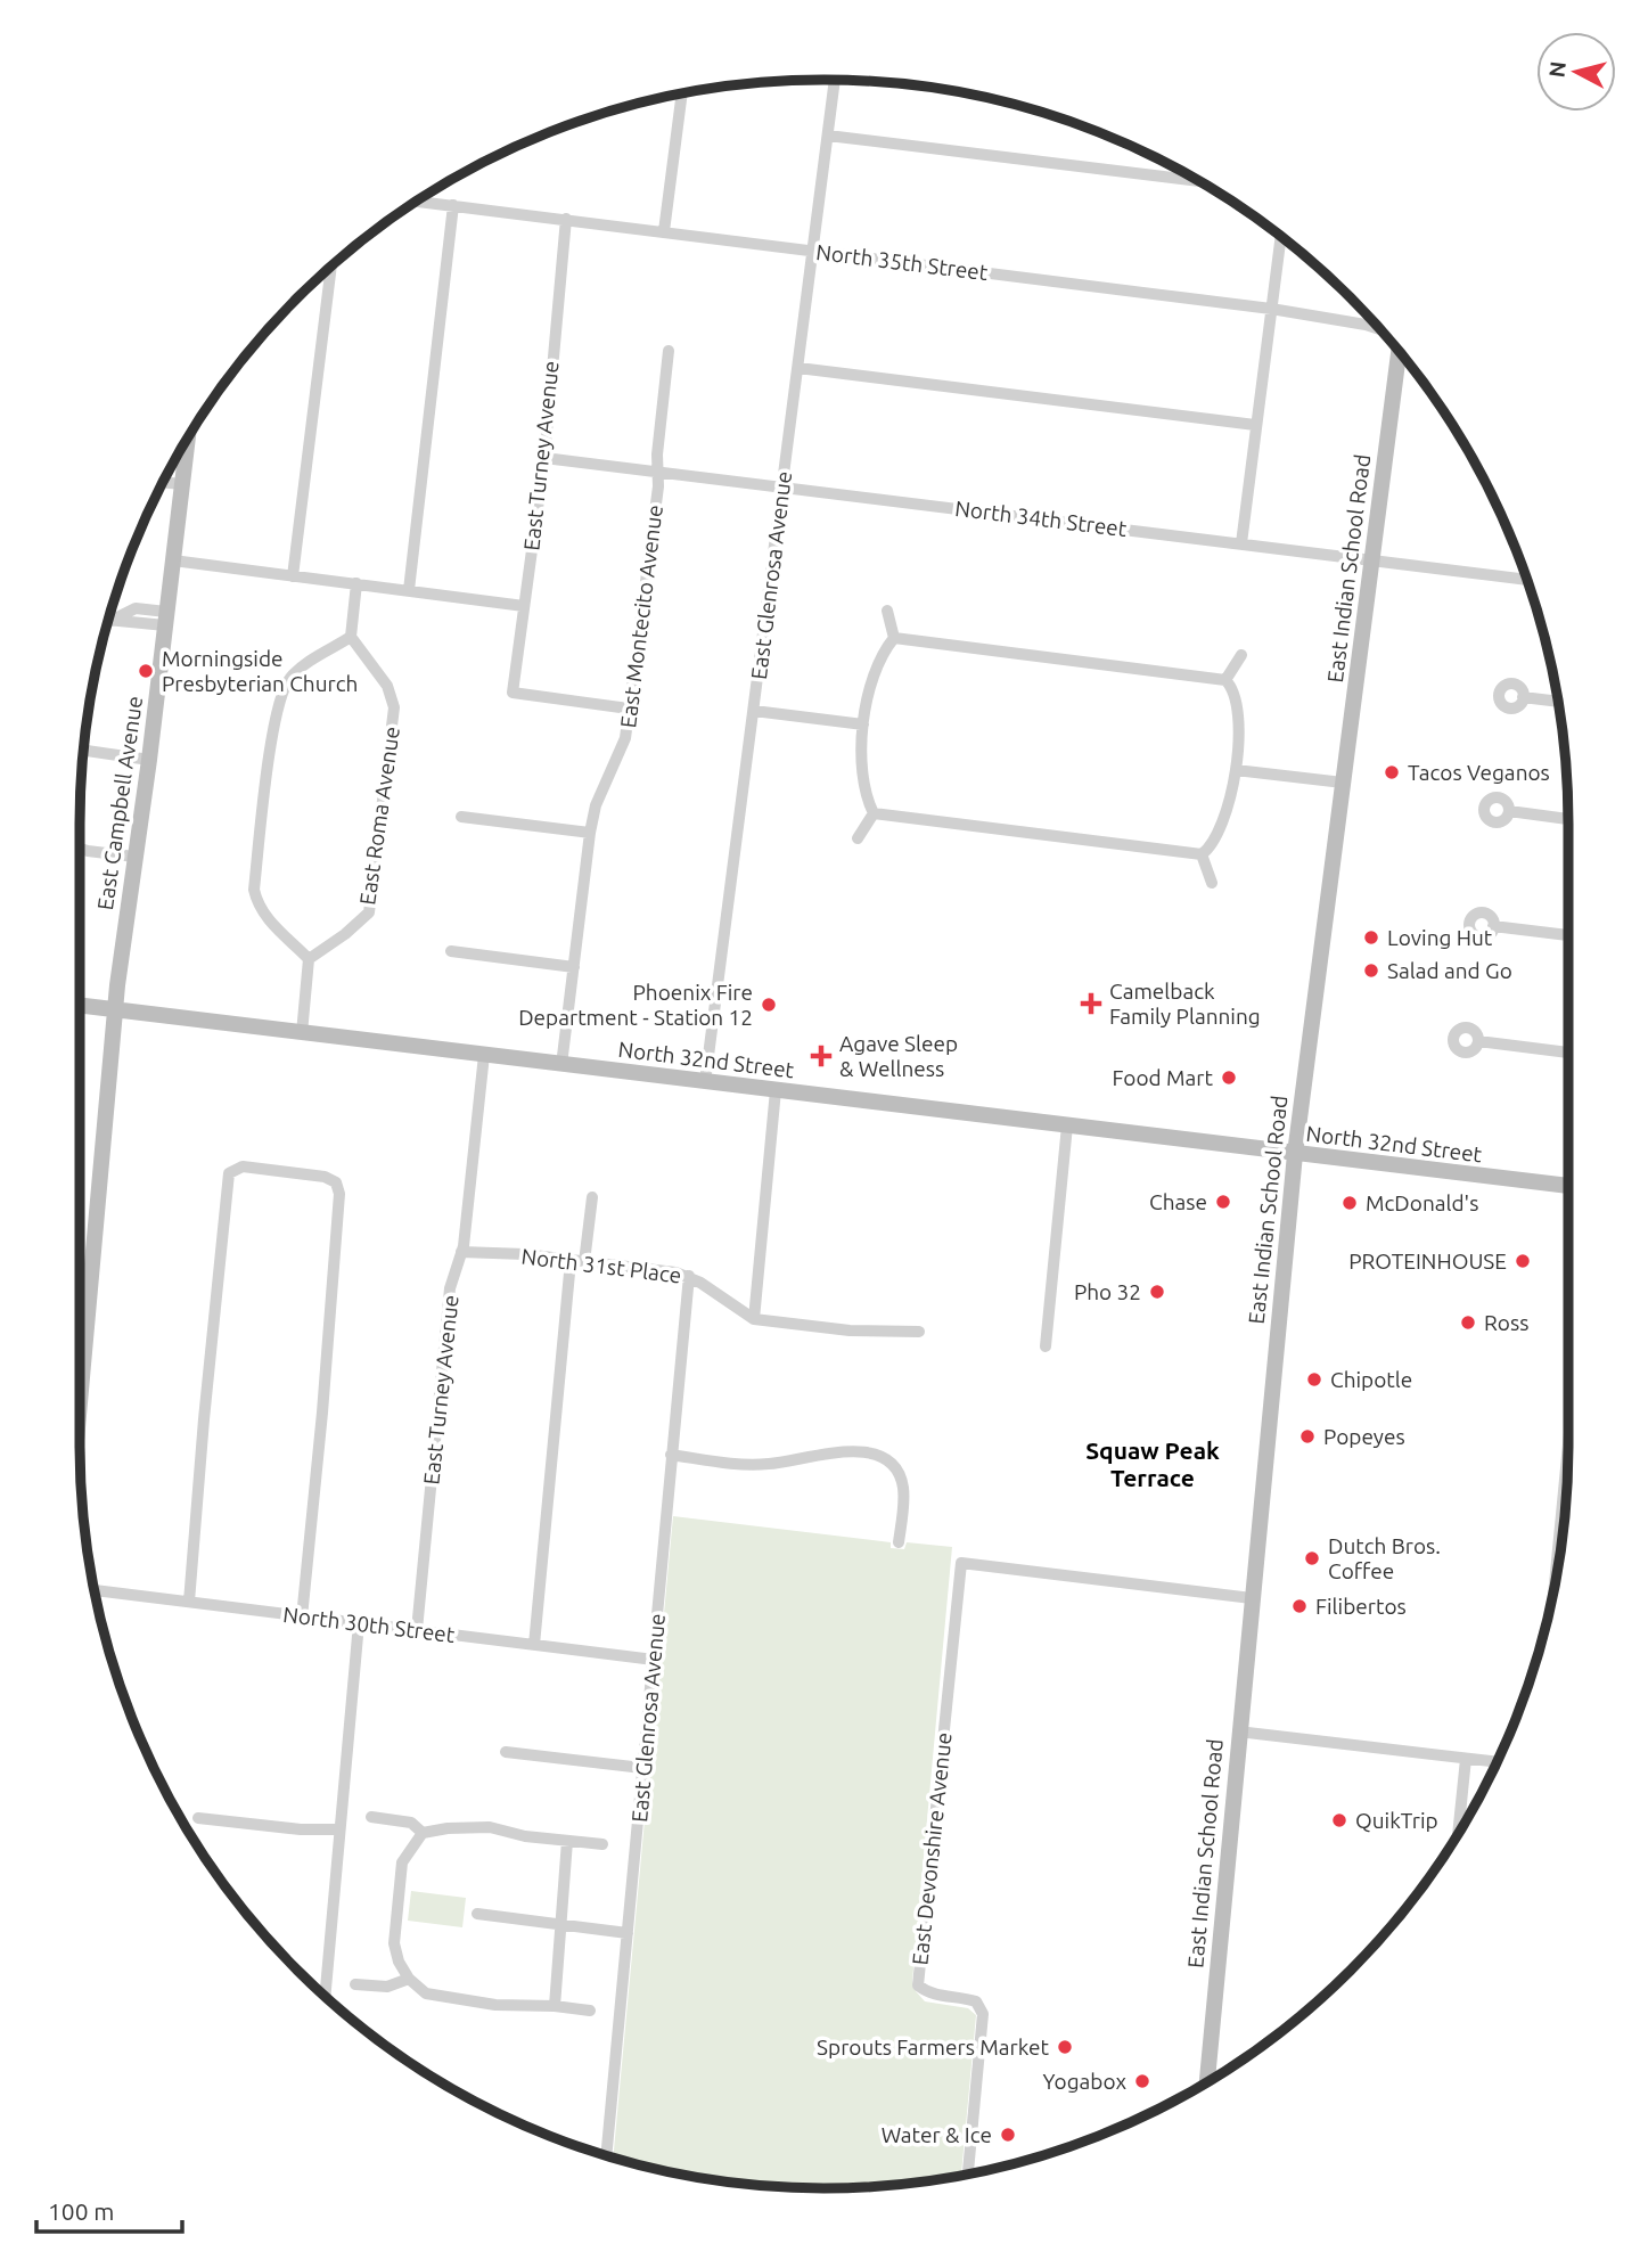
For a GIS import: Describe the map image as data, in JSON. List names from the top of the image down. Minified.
{"streets":{"main road":["East Indian School Road","East Campbell Avenue","North 32nd Street"],"street":["North 35th Street","East Turney Avenue","North 34th Street","East Glenrosa Avenue","East Montecito Avenue","East Roma Avenue","North 31st Place","North 30th Street","East Devonshire Avenue"]},"crossings":[["North 35th Street","East Turney Avenue"],["North 35th Street","East Glenrosa Avenue"],["East Turney Avenue","North 34th Street"],["East Turney Avenue","East Montecito Avenue"],["East Turney Avenue","North 32nd Street"],["East Turney Avenue","North 31st Place"],["East Turney Avenue","North 30th Street"],["North 34th Street","East Indian School Road"],["North 34th Street","East Glenrosa Avenue"],["North 34th Street","East Montecito Avenue"],["East Indian School Road","North 32nd Street"],["East Indian School Road","East Devonshire Avenue"],["East Glenrosa Avenue","North 32nd Street"],["East Glenrosa Avenue","North 31st Place"],["East Glenrosa Avenue","North 30th Street"],["East Montecito Avenue","North 32nd Street"],["East Campbell Avenue","North 32nd Street"]],"districts":["Squaw Peak Terrace"],"places":{"other":["Morningside Presbyterian Church","Tacos Veganos","Loving Hut","Salad and Go","Phoenix Fire Department - Station 12","Food Mart","Chase","McDonald's","PROTEINHOUSE","Pho 32","Ross","Chipotle","Popeyes","Dutch Bros. Coffee","Filibertos","QuikTrip","Sprouts Farmers Market","Yogabox","Water & Ice"],"health":["Camelback Family Planning","Agave Sleep & Wellness"]},"scale_bar":"100 m","north":"left"}
